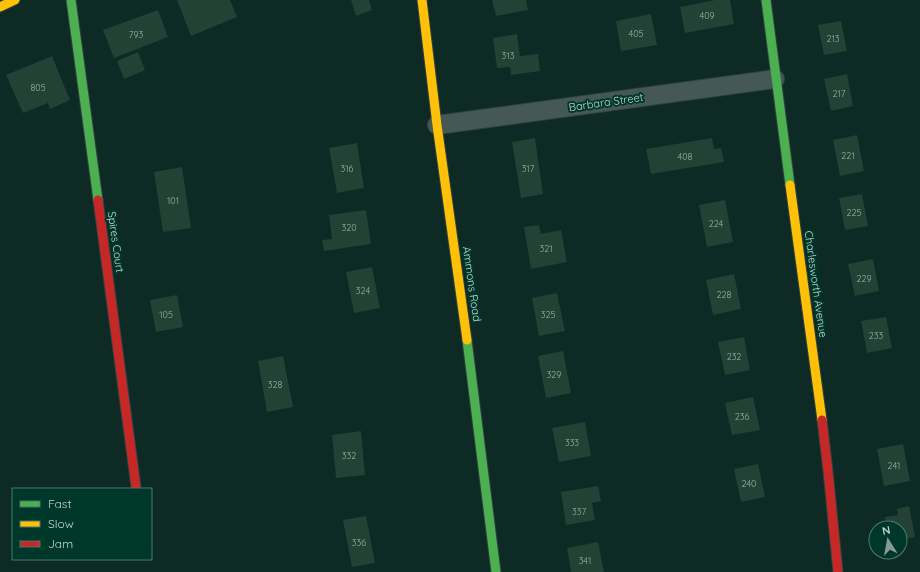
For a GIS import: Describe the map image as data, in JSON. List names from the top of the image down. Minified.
{"streets":{"street":["Barbara Street","Spires Court","Ammons Road","Charlesworth Avenue"]},"crossings":[["Barbara Street","Ammons Road"],["Barbara Street","Charlesworth Avenue"]],"house_numbers":["409","405","793","213","313","805","217","221","408","316","317","101","225","224","320","321","229","324","228","105","325","233","232","329","328","236","333","332","241","240","337","336","341"],"legend":["Fast","Slow","Jam"],"north":"top"}
